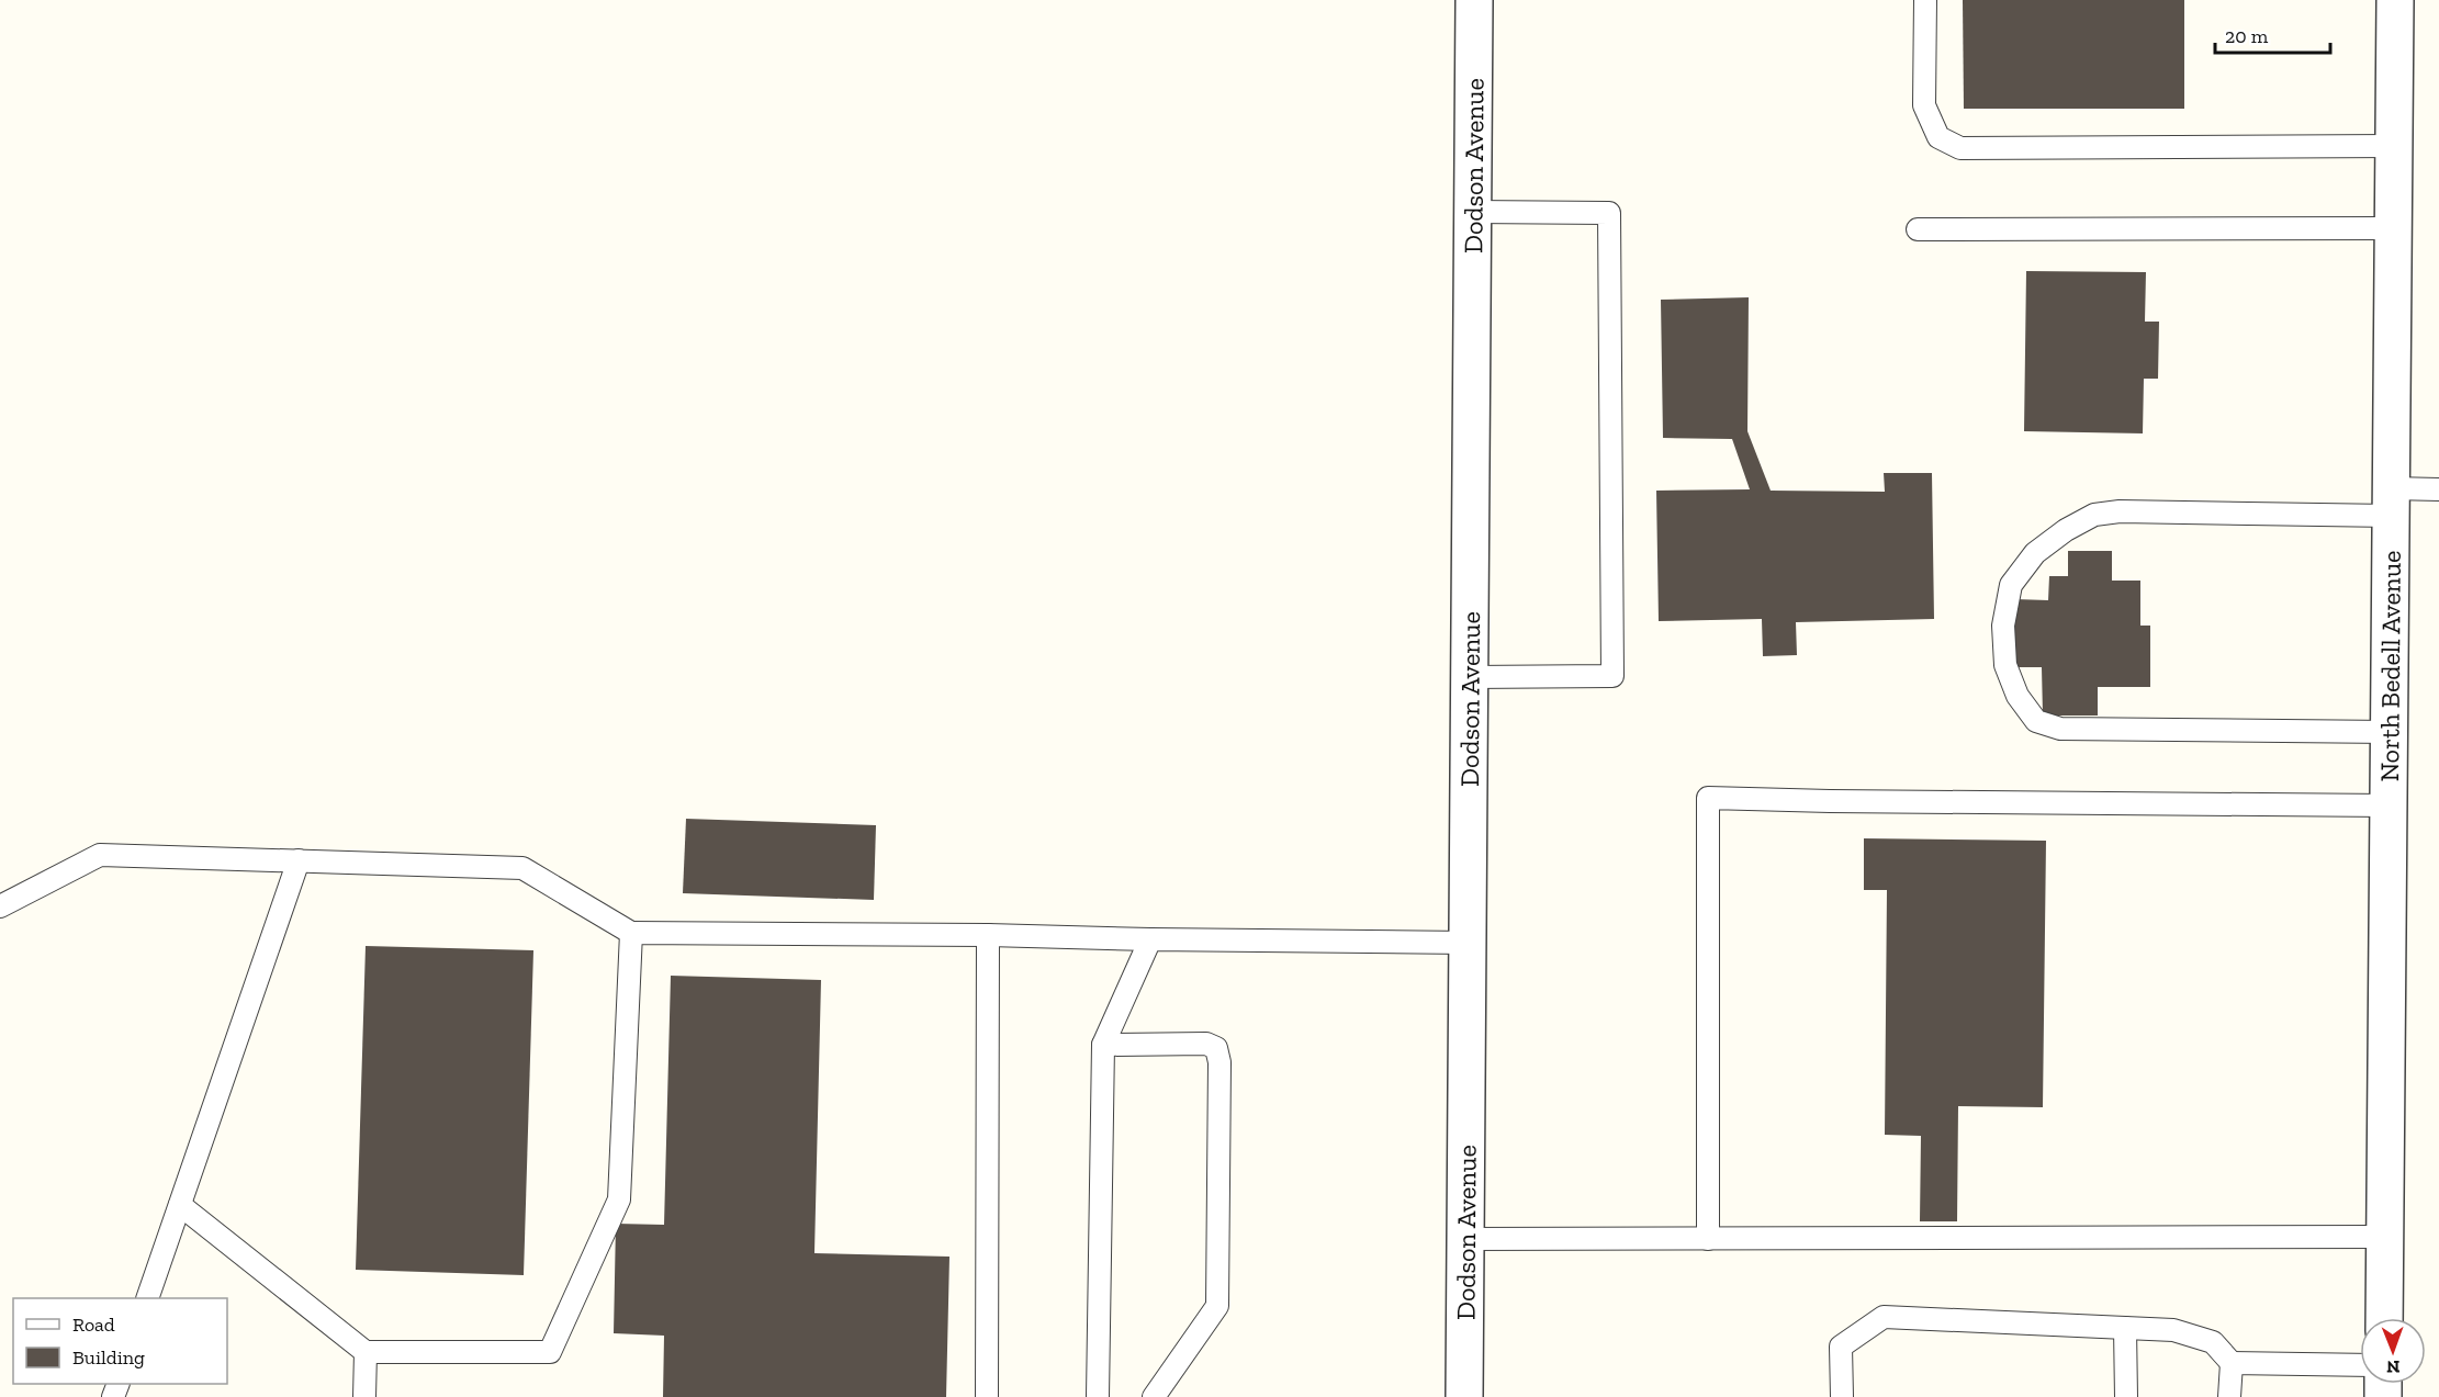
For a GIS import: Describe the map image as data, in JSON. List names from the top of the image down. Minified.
{"streets":{"street":["Dodson Avenue","North Bedell Avenue"]},"legend":["Road","Building"],"scale_bar":"20 m","north":"bottom"}
